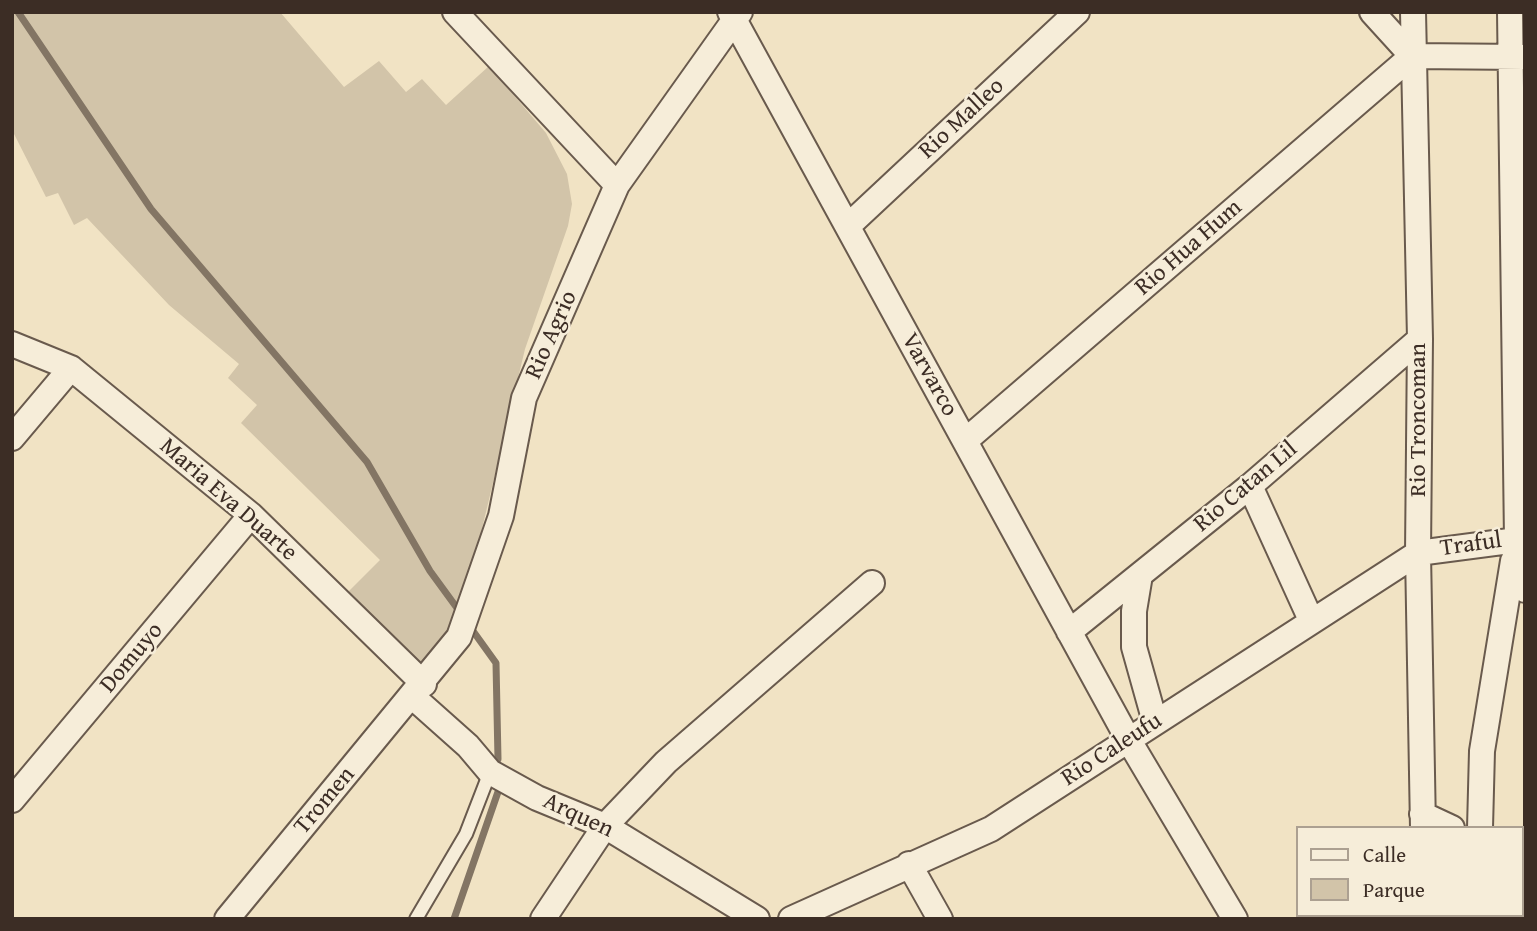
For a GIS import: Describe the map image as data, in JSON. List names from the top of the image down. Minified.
{"streets":{"street":["Rio Malleo","Rio Hua Hum","Rio Agrio","Varvarco","Rio Troncoman","Rio Catan Lil","Maria Eva Duarte","Traful","Domuyo","Rio Caleufu","Tromen","Arquen"]},"crossings":[["Rio Malleo","Varvarco"],["Rio Hua Hum","Varvarco"],["Rio Hua Hum","Rio Troncoman"],["Rio Agrio","Varvarco"],["Rio Agrio","Maria Eva Duarte"],["Rio Agrio","Tromen"],["Rio Agrio","Arquen"],["Varvarco","Rio Catan Lil"],["Varvarco","Rio Caleufu"],["Rio Troncoman","Rio Catan Lil"],["Rio Troncoman","Traful"],["Rio Troncoman","Rio Caleufu"],["Maria Eva Duarte","Domuyo"],["Maria Eva Duarte","Tromen"],["Maria Eva Duarte","Arquen"],["Traful","Rio Caleufu"],["Tromen","Arquen"]],"legend":["Calle","Parque"]}
